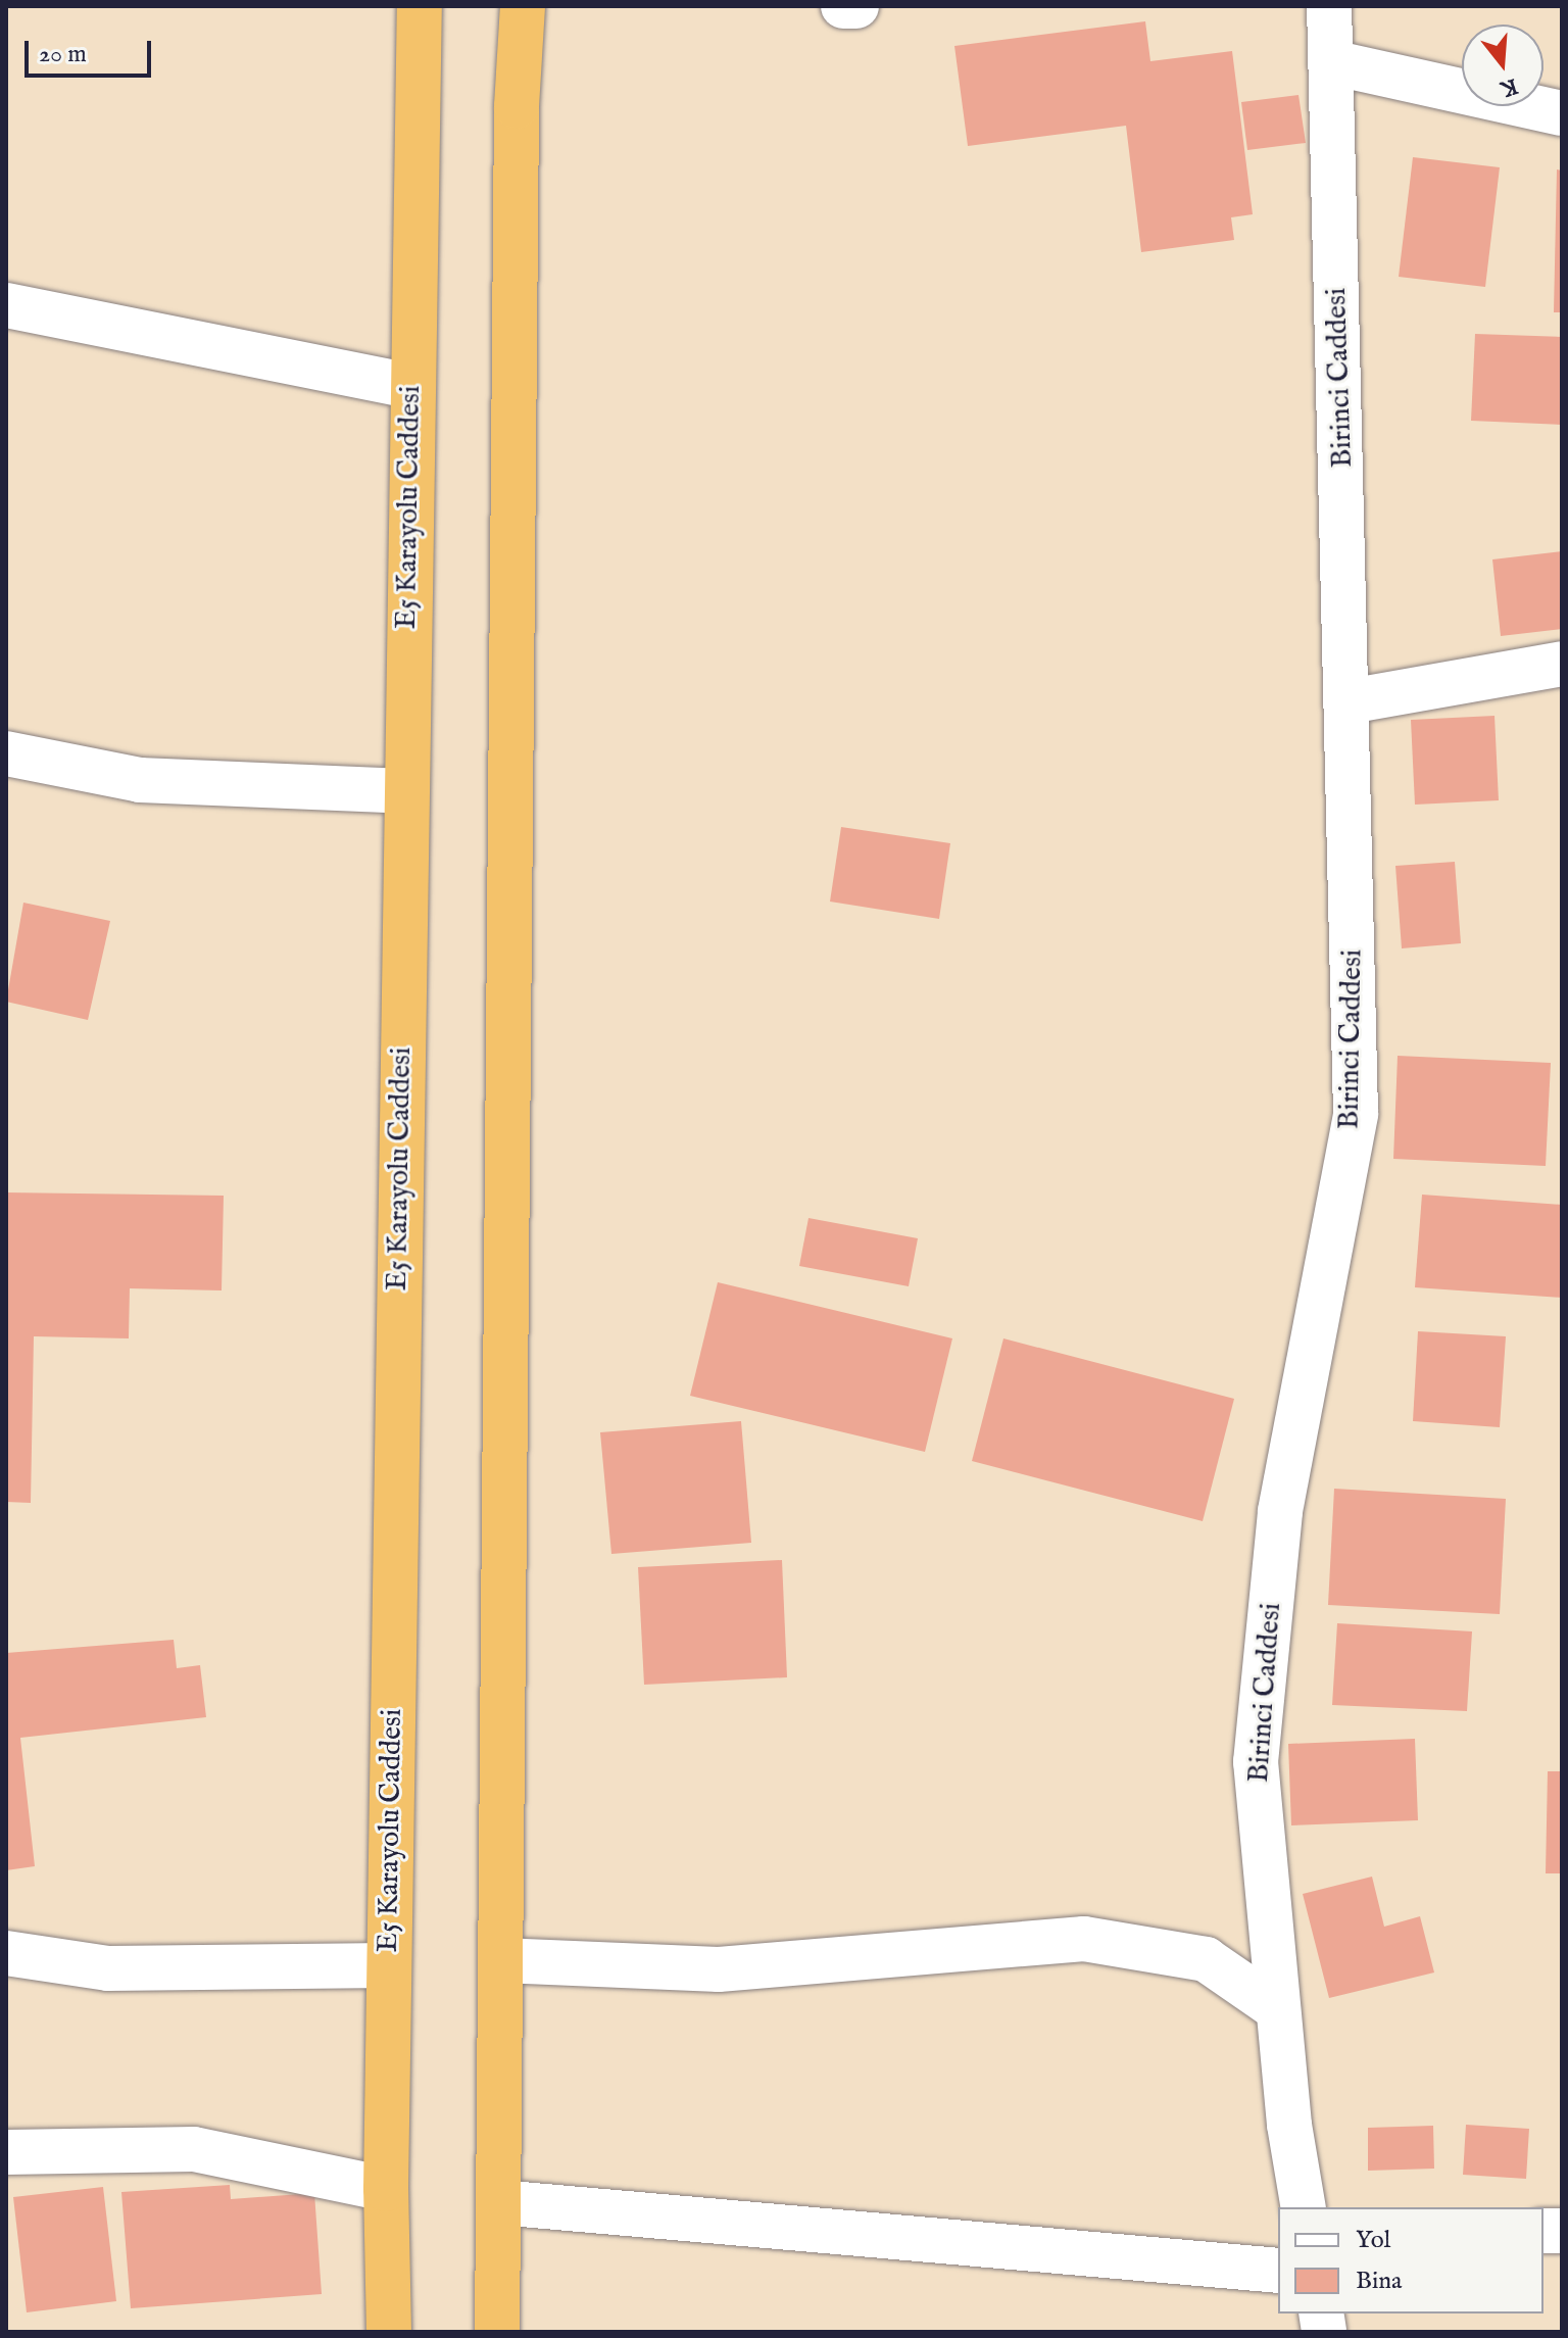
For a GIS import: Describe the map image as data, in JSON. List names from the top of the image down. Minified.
{"streets":{"highway":["E5 Karayolu Caddesi"],"street":["Birinci Caddesi"]},"legend":["Yol","Bina"],"scale_bar":"20 m","north":"bottom"}
